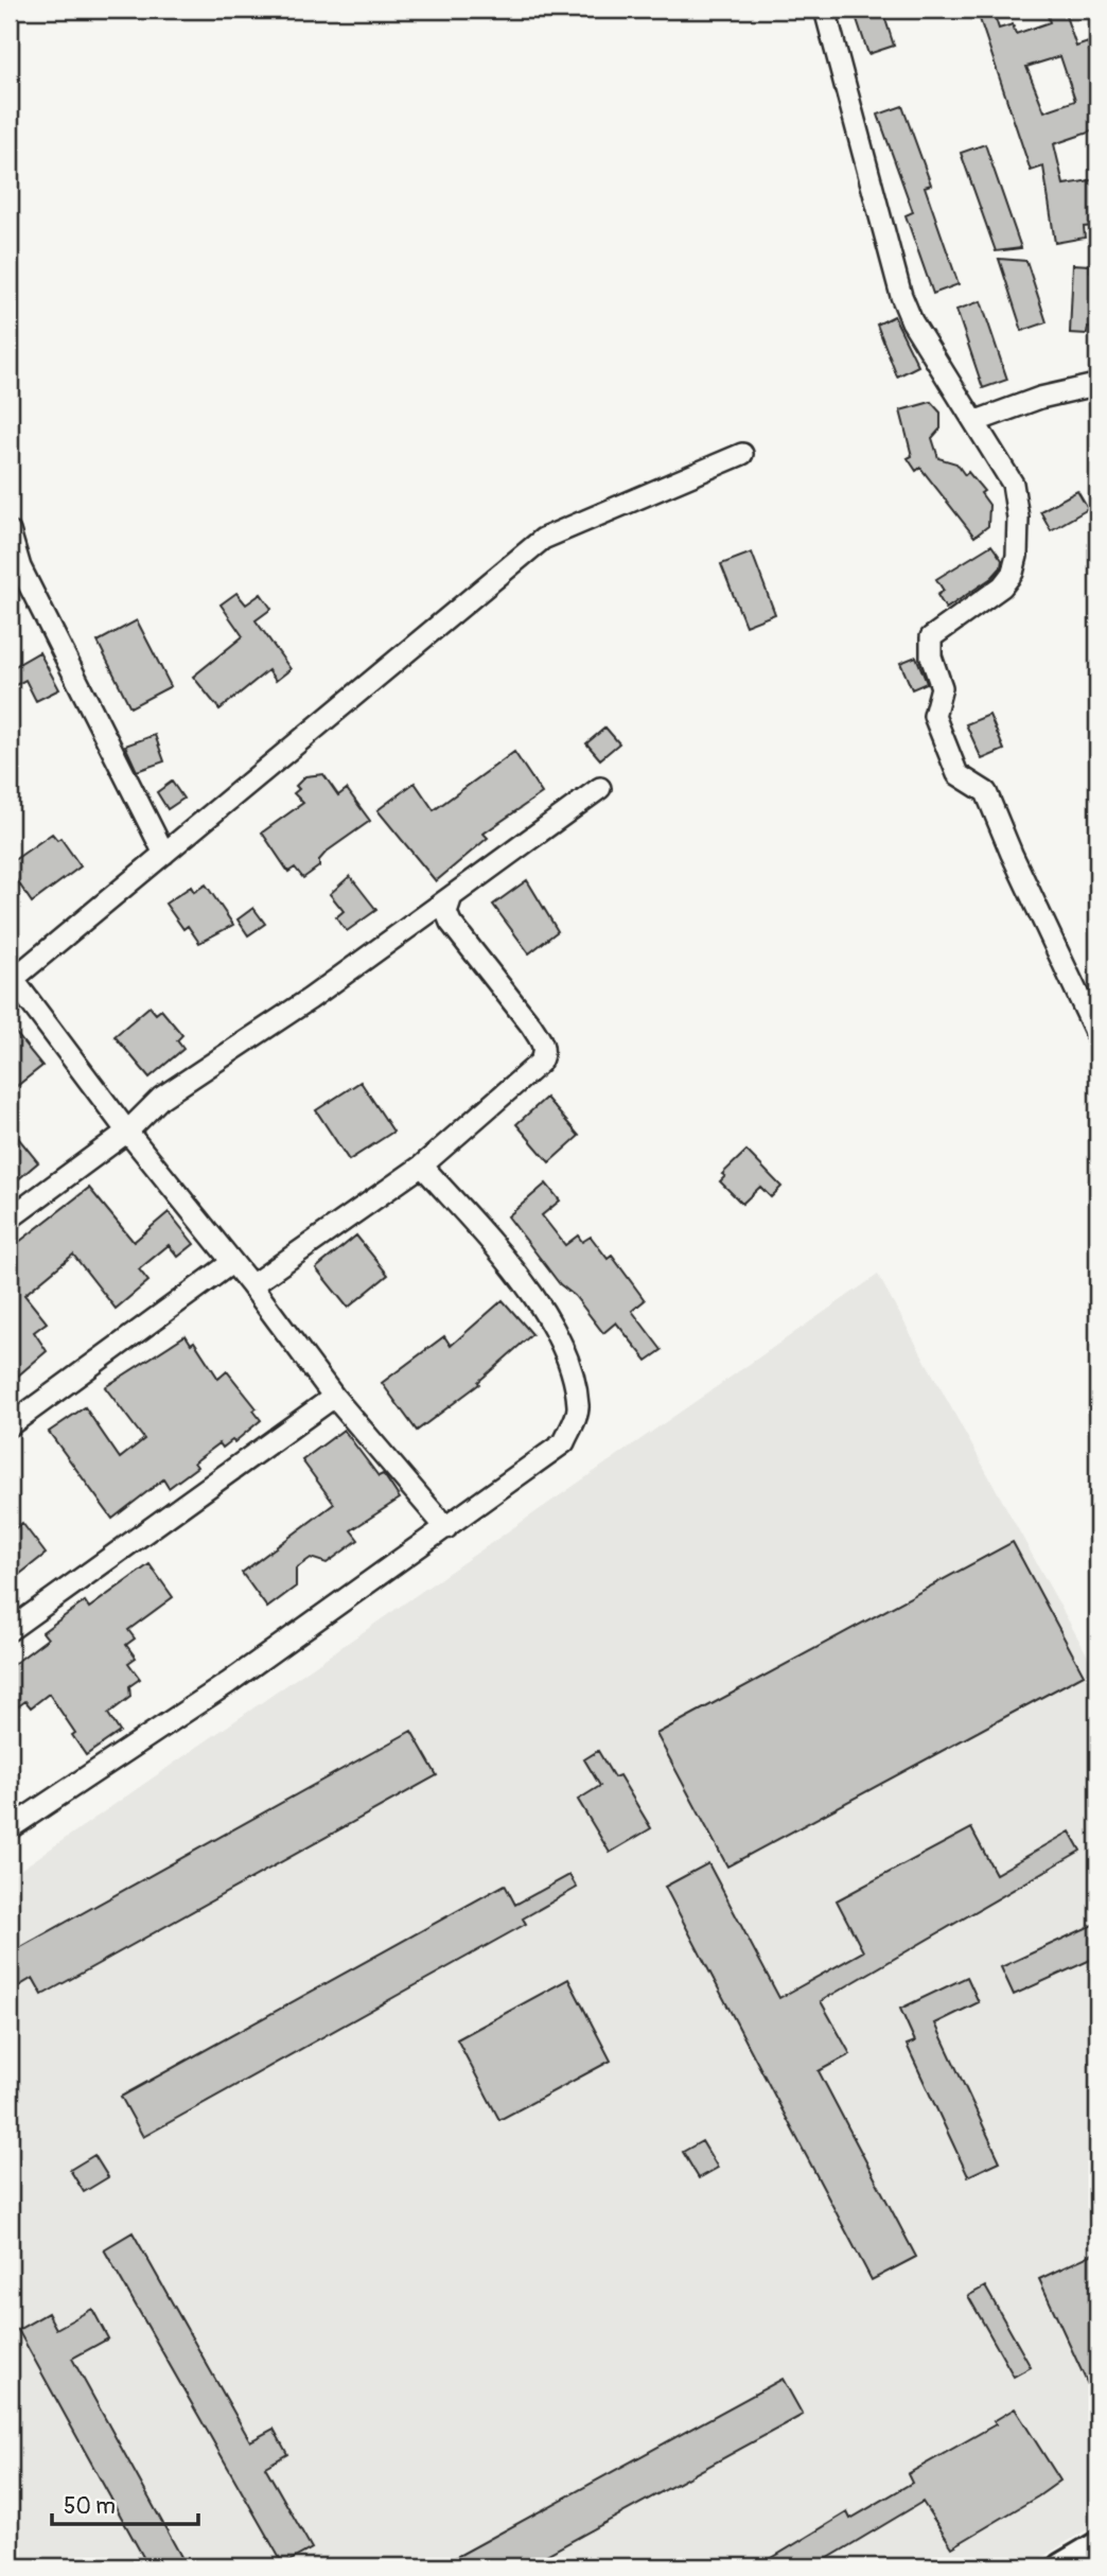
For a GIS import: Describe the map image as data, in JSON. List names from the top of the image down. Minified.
{"scale_bar":"50 m"}
